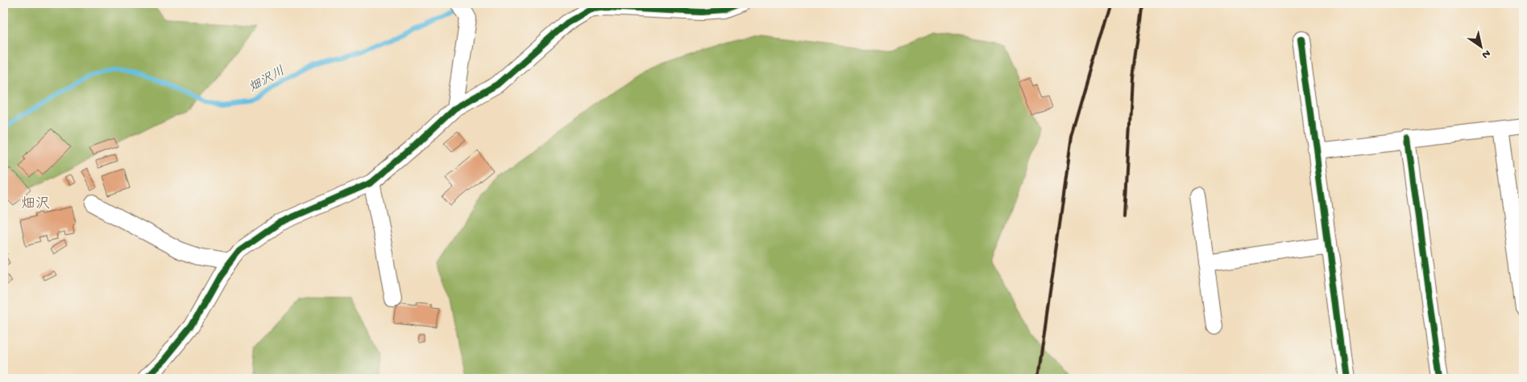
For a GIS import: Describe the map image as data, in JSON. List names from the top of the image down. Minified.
{"districts":["畑沢"],"water":["畑沢川"],"north":"bottom right"}
